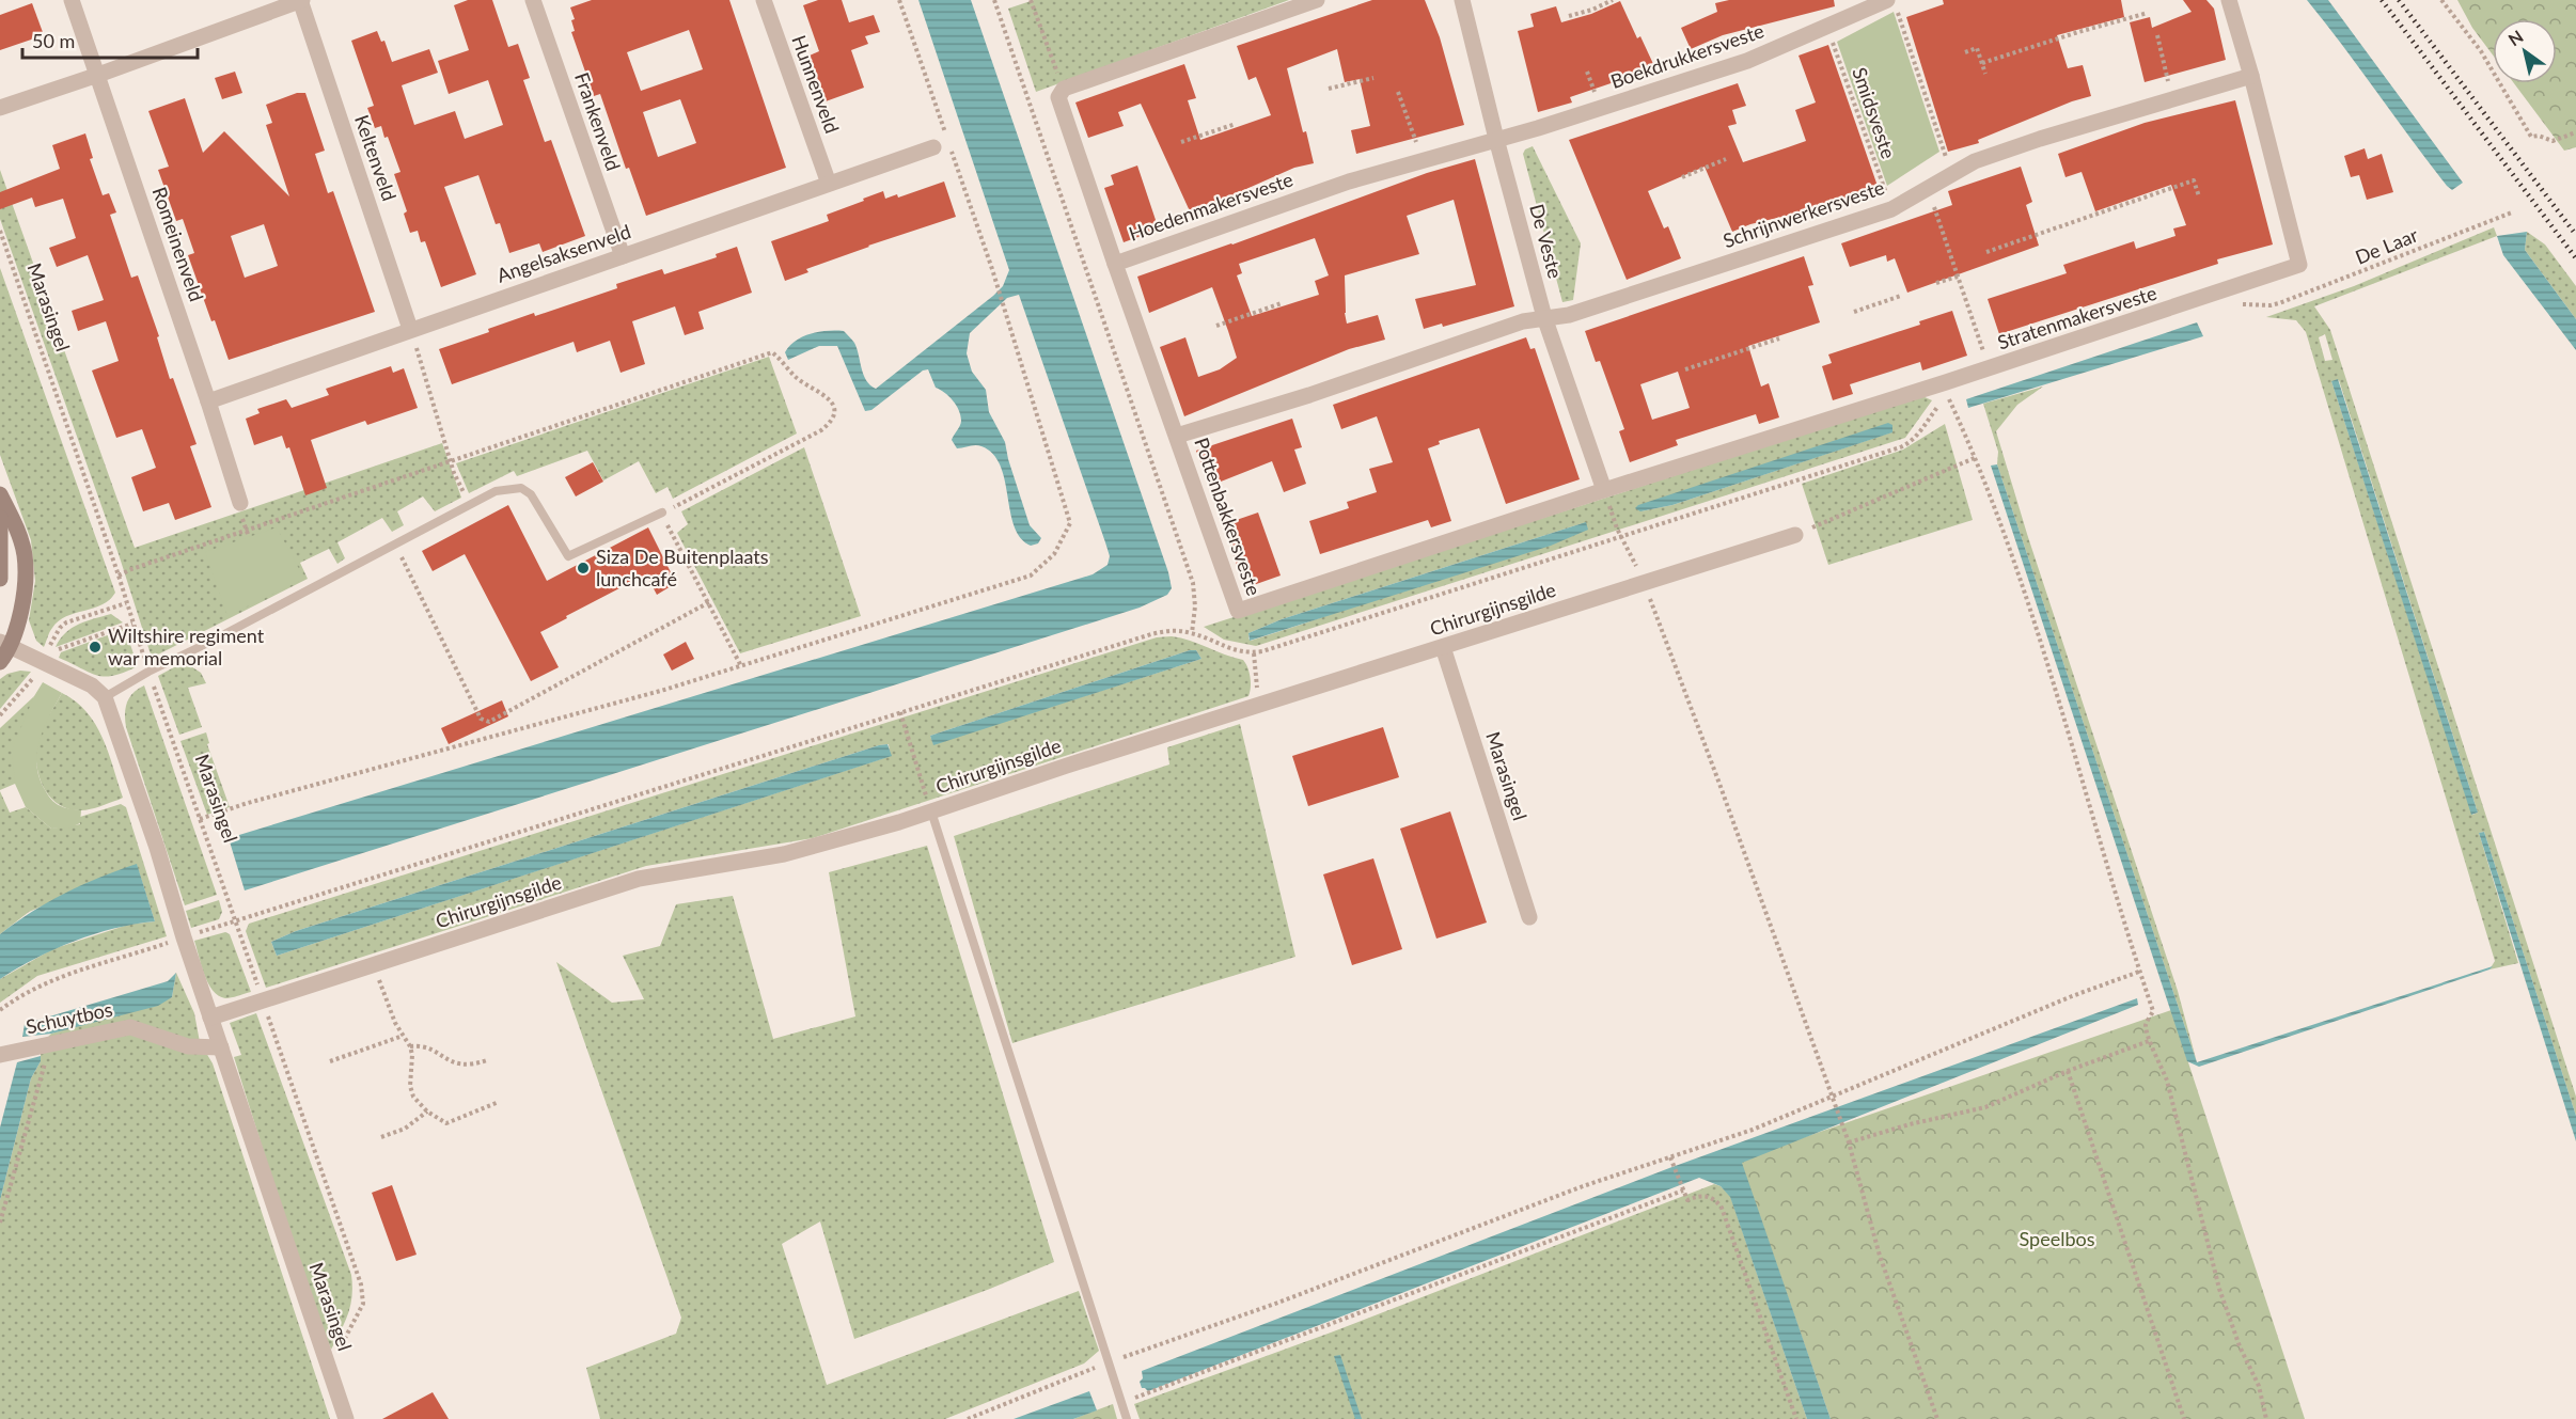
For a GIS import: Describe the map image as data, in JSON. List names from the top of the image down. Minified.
{"streets":{"street":["Boekdrukkersveste","Hunnenveld","Frankenveld","Keltenveld","Hoedenmakersveste","Schrijnwerkersveste","De Veste","Romeinenveld","Angelsaksenveld","Marasingel","Stratenmakersveste","Pottenbakkersveste","Chirurgijnsgilde","Schuytbos"],"path":["Smidsveste","De Laar"]},"crossings":[["Boekdrukkersveste","Smidsveste"],["Boekdrukkersveste","Hoedenmakersveste"],["Boekdrukkersveste","De Veste"],["Hunnenveld","Angelsaksenveld"],["Smidsveste","Schrijnwerkersveste"],["Frankenveld","Angelsaksenveld"],["Keltenveld","Angelsaksenveld"],["Hoedenmakersveste","De Veste"],["Hoedenmakersveste","Pottenbakkersveste"],["Schrijnwerkersveste","De Veste"],["Schrijnwerkersveste","Stratenmakersveste"],["Schrijnwerkersveste","Pottenbakkersveste"],["De Veste","Stratenmakersveste"],["De Veste","Pottenbakkersveste"],["Romeinenveld","Angelsaksenveld"],["Marasingel","Chirurgijnsgilde"],["Marasingel","Schuytbos"],["Stratenmakersveste","Pottenbakkersveste"]],"parks":["Speelbos"],"places":["Siza De Buitenplaats lunchcafé","Wiltshire regiment war memorial"],"scale_bar":"50 m","north":"top left"}
